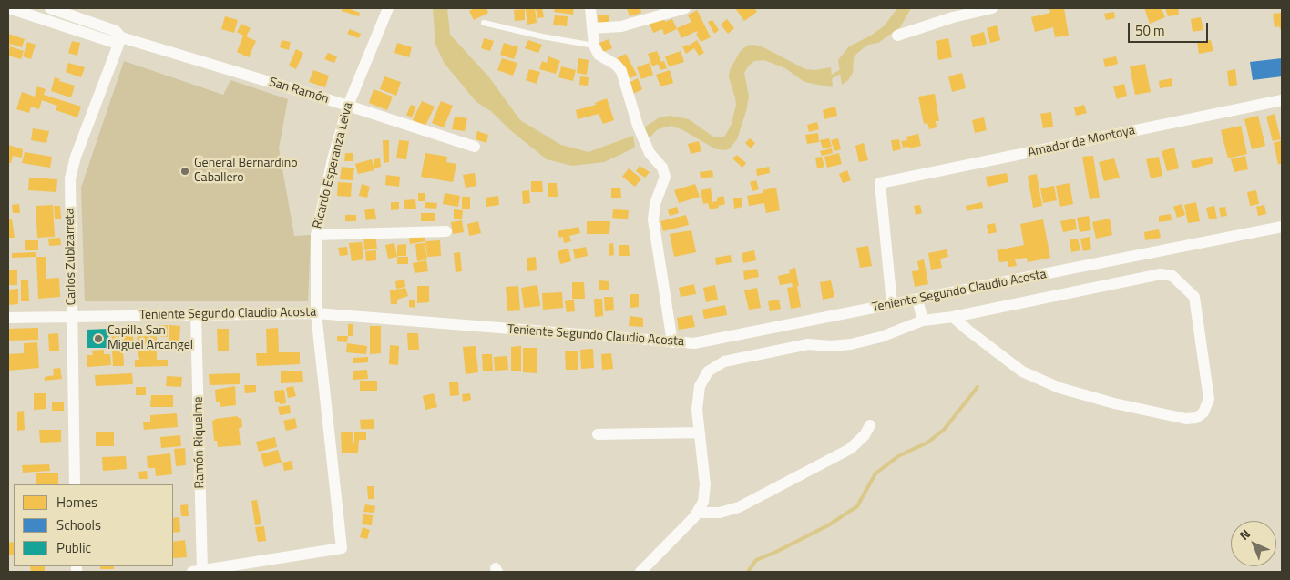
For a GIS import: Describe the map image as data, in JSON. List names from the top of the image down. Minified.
{"streets":{"street":["San Ramón","Amador de Montoya","Ricardo Esperanza Leiva","Carlos Zubizarreta","Teniente Segundo Claudio Acosta","Ramón Riquelme"]},"crossings":[["San Ramón","Ricardo Esperanza Leiva"],["San Ramón","Carlos Zubizarreta"],["Amador de Montoya","Teniente Segundo Claudio Acosta"],["Ricardo Esperanza Leiva","Teniente Segundo Claudio Acosta"],["Ricardo Esperanza Leiva","Ramón Riquelme"],["Carlos Zubizarreta","Teniente Segundo Claudio Acosta"],["Teniente Segundo Claudio Acosta","Ramón Riquelme"]],"places":["General Bernardino Caballero","Capilla San Miguel Arcangel"],"legend":["Homes","Schools","Public"],"scale_bar":"50 m","north":"top left"}
